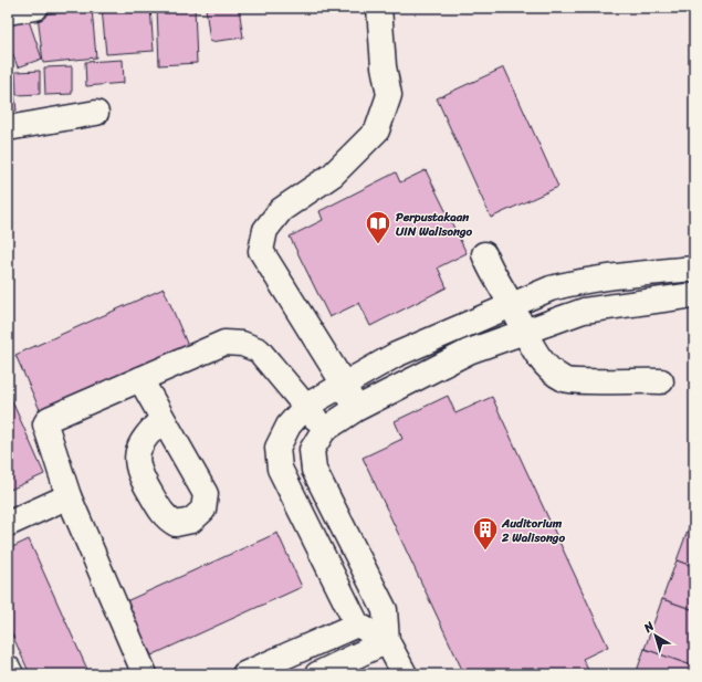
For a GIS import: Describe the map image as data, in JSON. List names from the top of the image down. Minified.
{"places":{"library":["Perpustakaan UIN Walisongo"],"building":["Auditorium 2 Walisongo"]},"north":"top left"}
